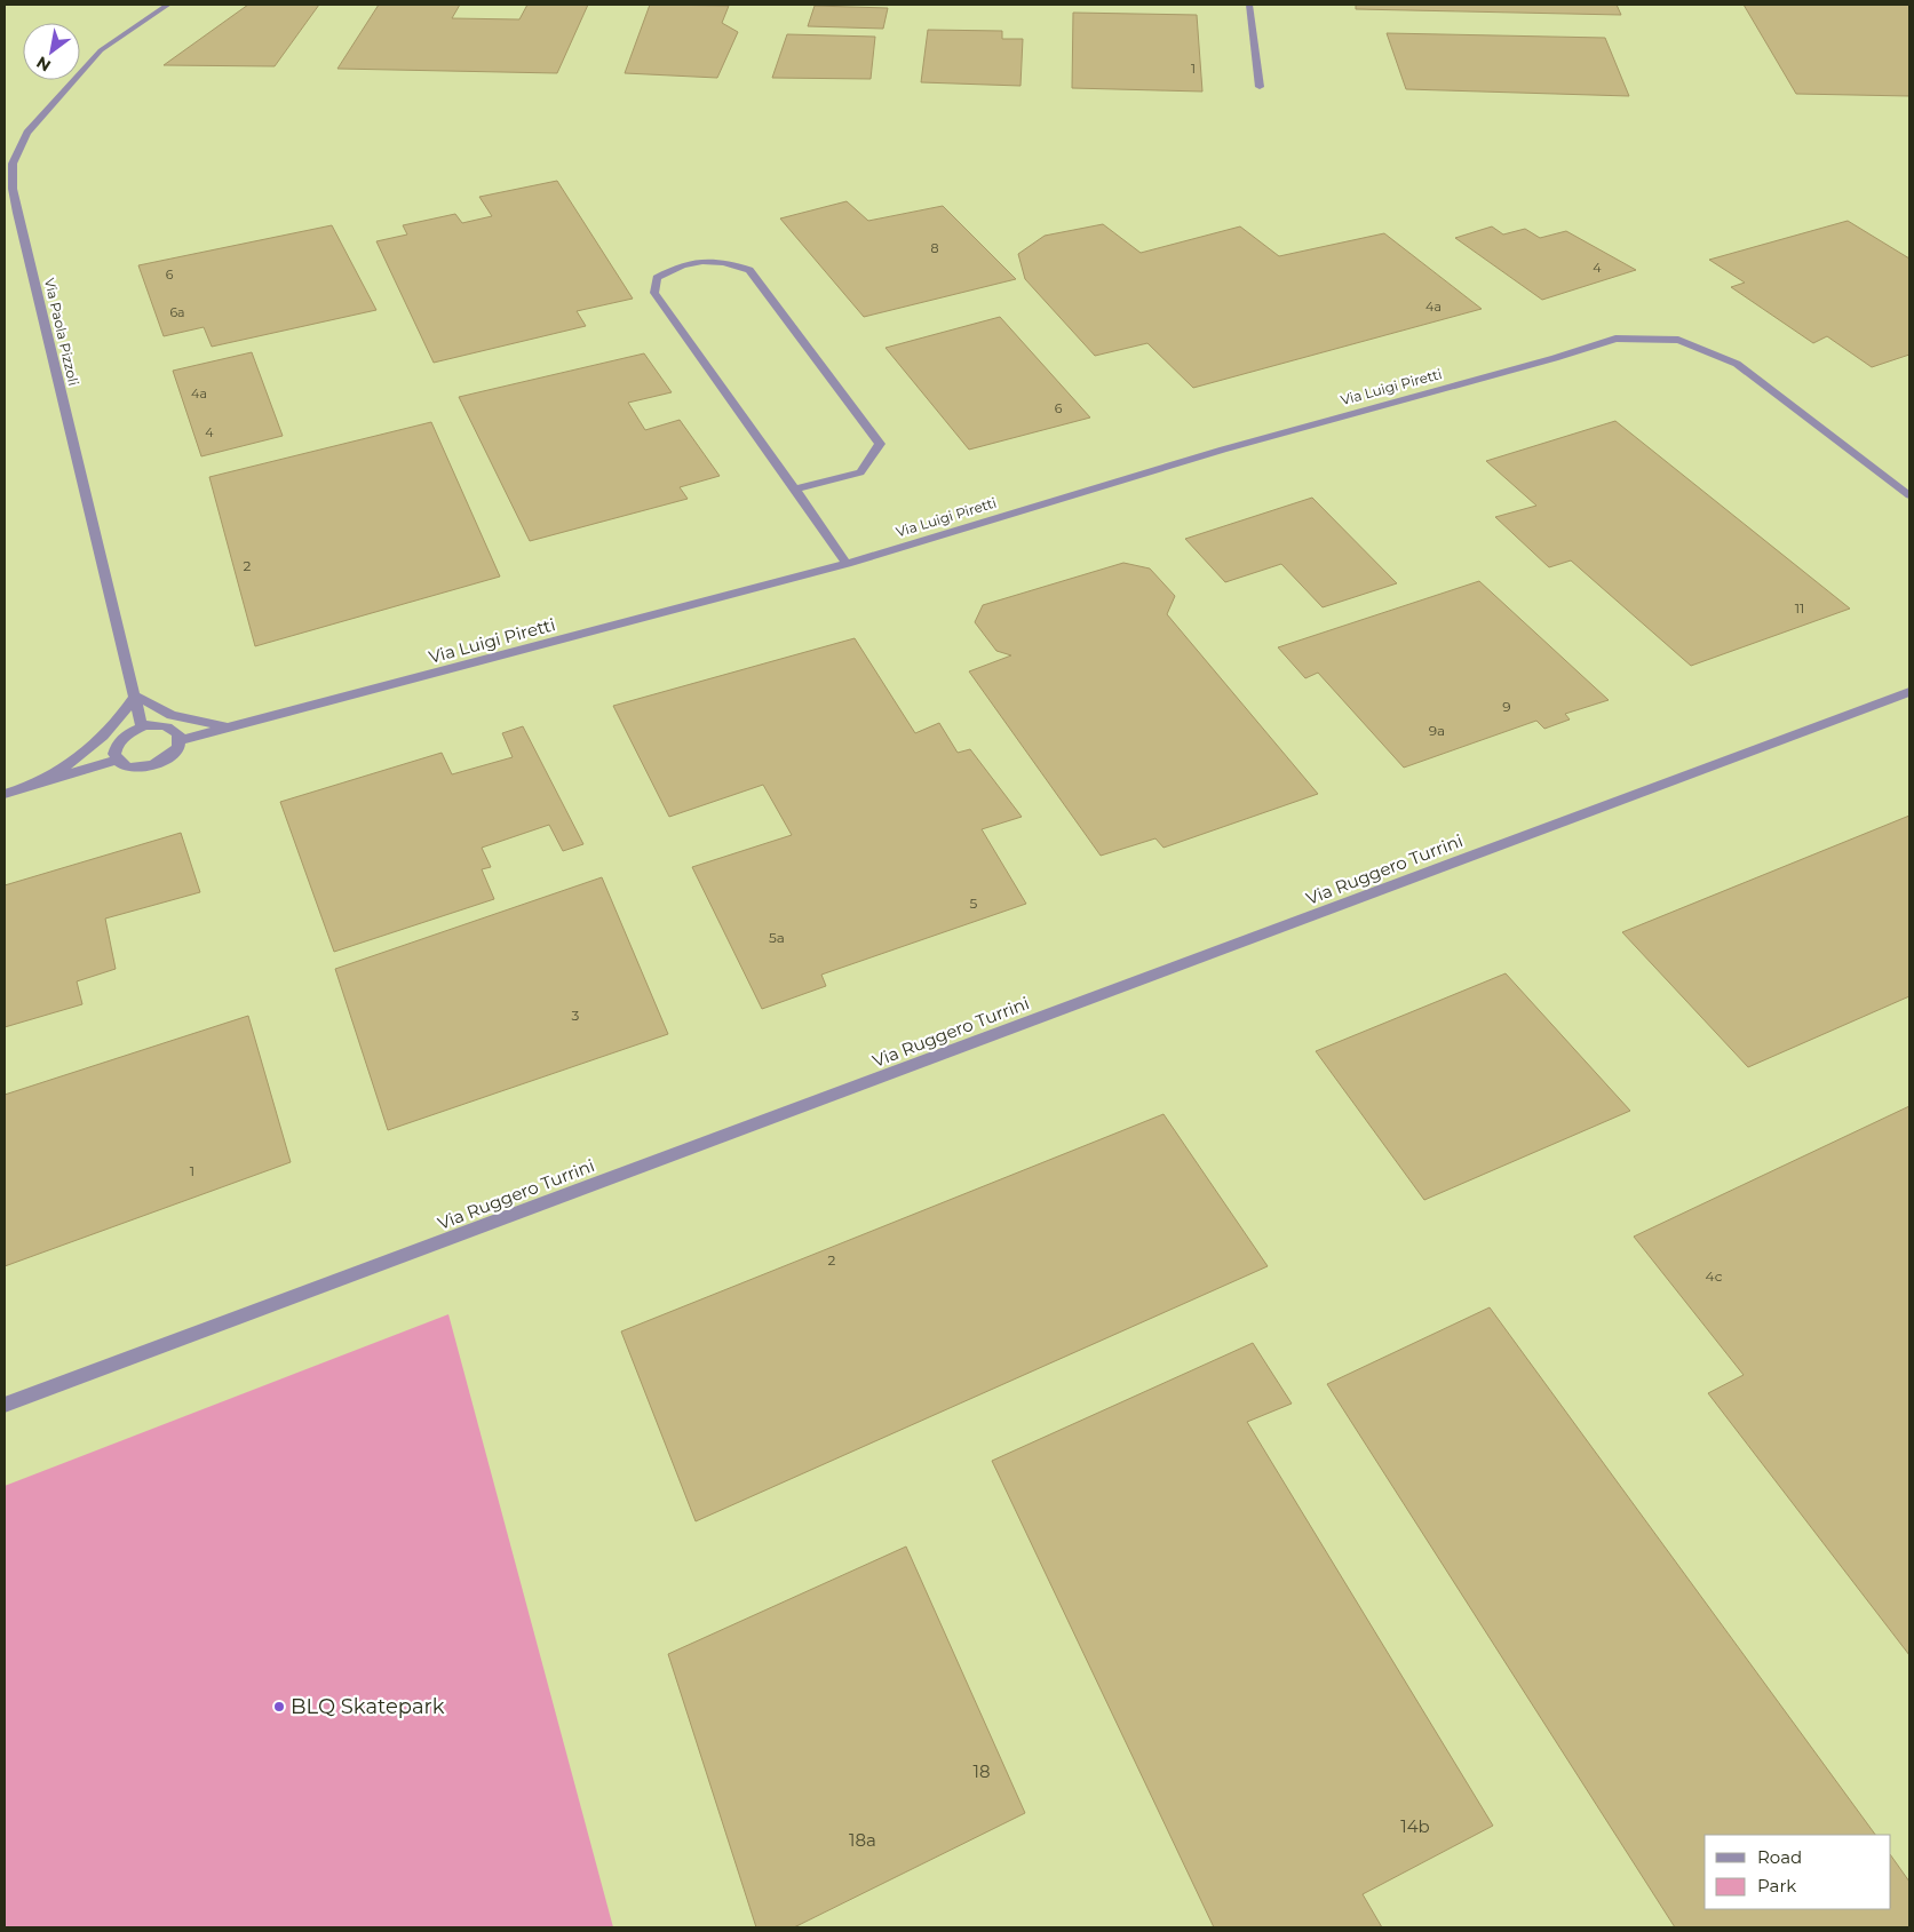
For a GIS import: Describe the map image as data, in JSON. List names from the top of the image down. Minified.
{"streets":{"street":["Via Paola Pizzoli","Via Luigi Piretti","Via Ruggero Turrini"]},"crossings":[["Via Paola Pizzoli","Via Luigi Piretti"]],"places":["BLQ Skatepark"],"house_numbers":["1","8","4","6","4a","6a","4a","6","4","2","11","9","9a","5","5a","3","1","2","4c","18","14b","18a"],"legend":["Road","Park"],"north":"bottom left"}
